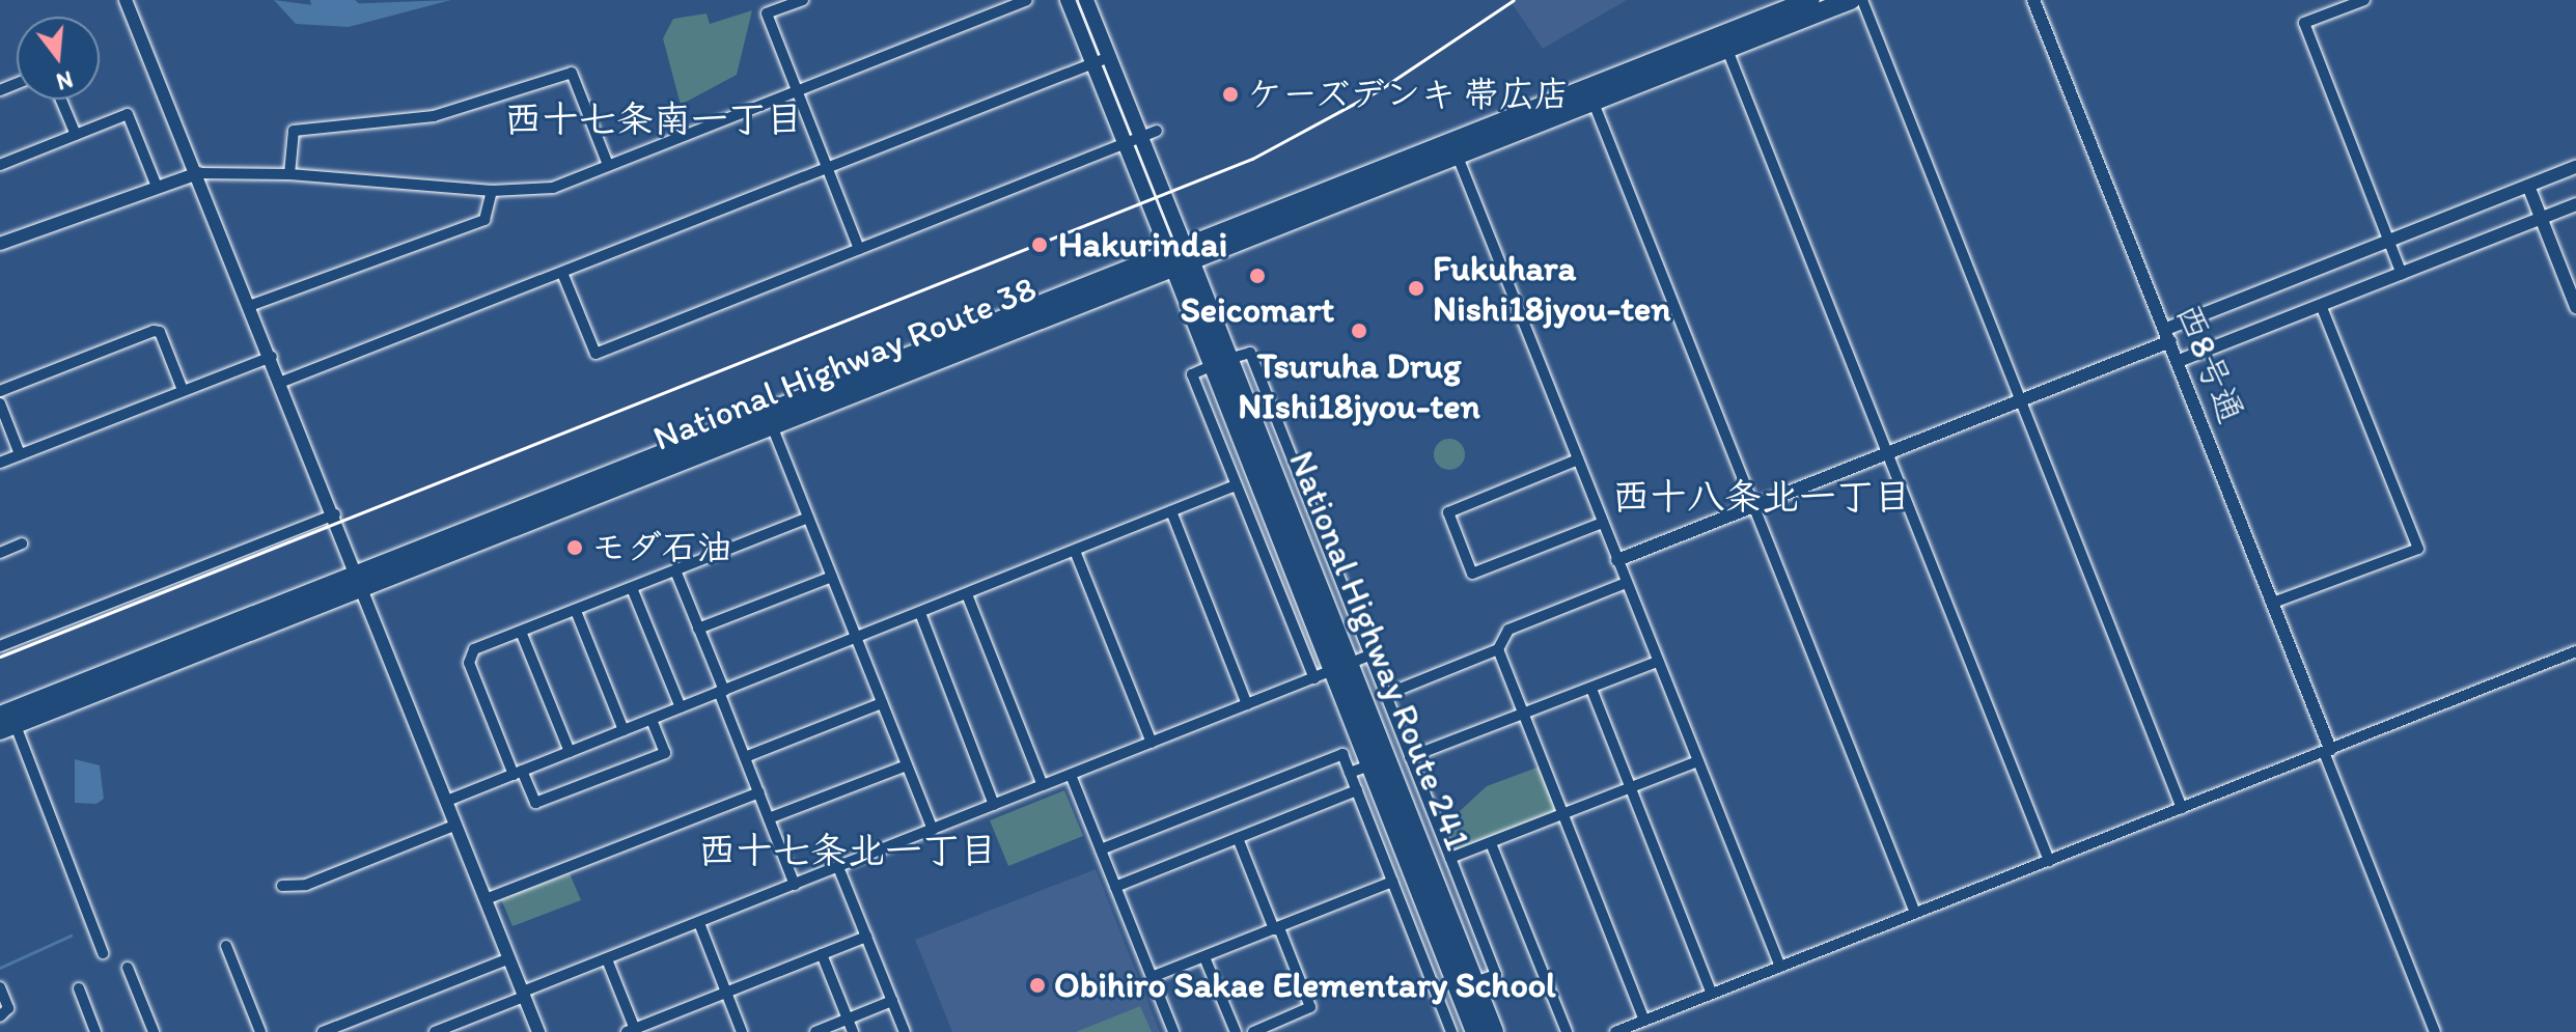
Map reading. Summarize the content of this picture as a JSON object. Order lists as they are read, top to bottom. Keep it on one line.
{"streets":{"highway":["National Highway Route 38","National Highway Route 241"],"street":["西8号通"]},"crossings":[["National Highway Route 38","National Highway Route 241"]],"districts":["西十七条南一丁目","西十八条北一丁目","西十七条北一丁目"],"places":["ケーズデンキ 帯広店","Hakurindai","Seicomart","Fukuhara Nishi18jyou-ten","Tsuruha Drug NIshi18jyou-ten","モダ石油","Obihiro Sakae Elementary School"],"north":"bottom"}
